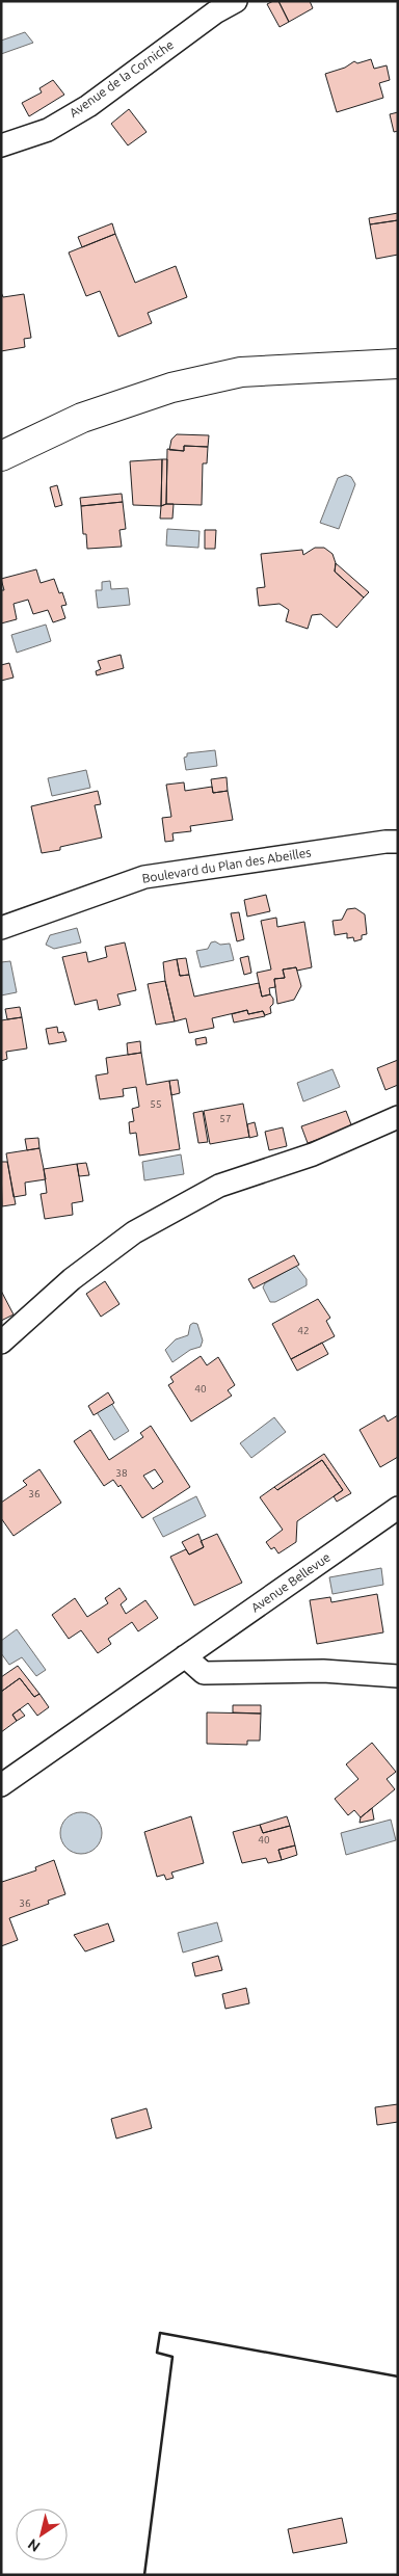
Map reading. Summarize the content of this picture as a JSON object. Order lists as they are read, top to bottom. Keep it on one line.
{"streets":{"street":["Avenue de la Corniche","Boulevard du Plan des Abeilles","Avenue Bellevue"]},"house_numbers":["55","57","42","40","38","36","40","36"],"north":"bottom left"}
